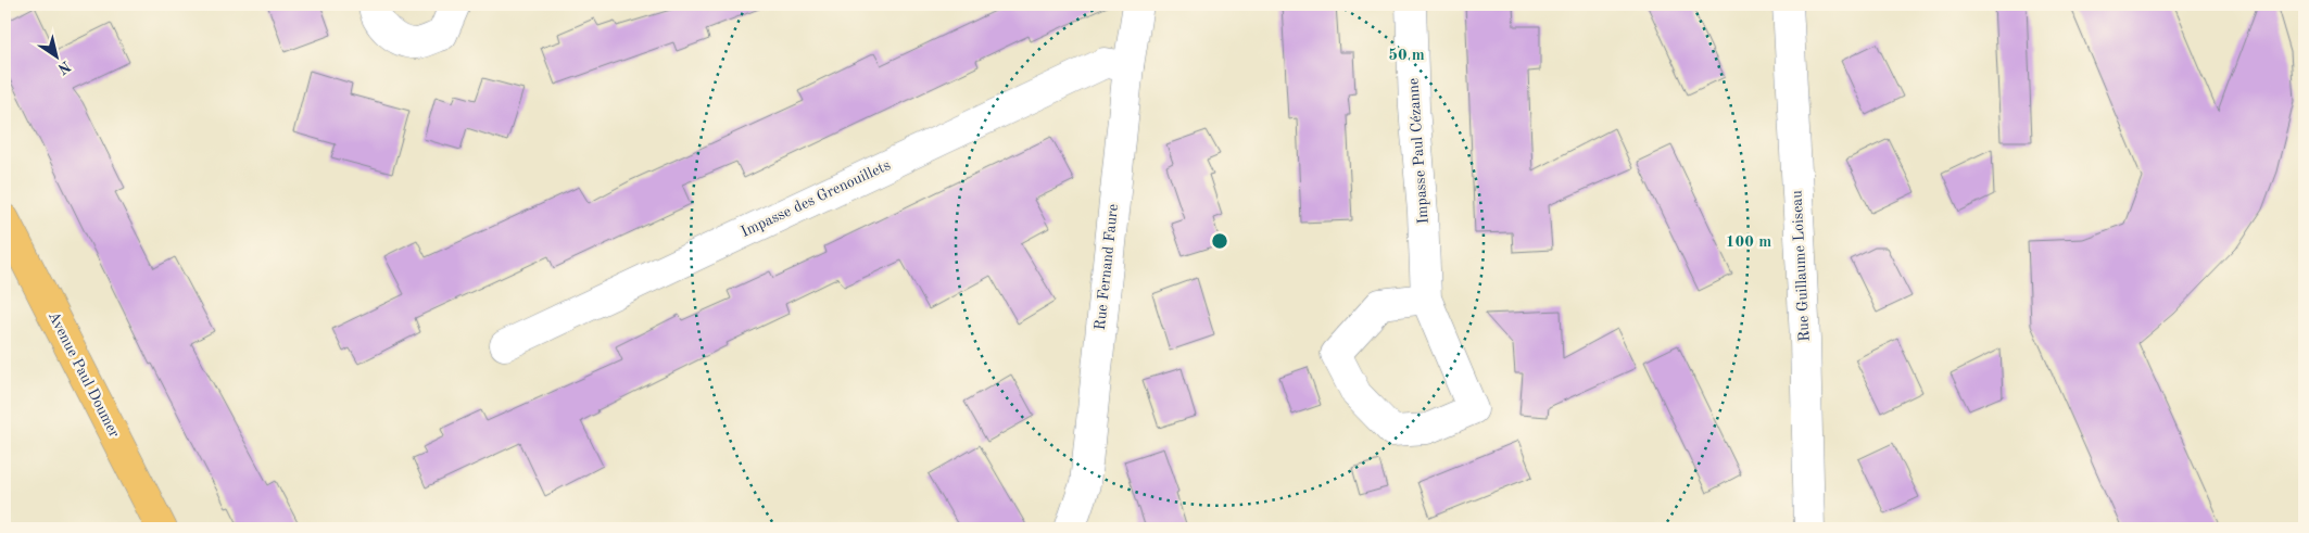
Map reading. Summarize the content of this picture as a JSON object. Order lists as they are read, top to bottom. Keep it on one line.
{"streets":{"main road":["Avenue Paul Doumer"],"street":["Impasse Paul Cézanne","Impasse des Grenouillets","Rue Guillaume Loiseau","Rue Fernand Faure"]},"crossings":[["Impasse des Grenouillets","Rue Fernand Faure"]],"north":"bottom right","rings":["50 m","100 m"]}
